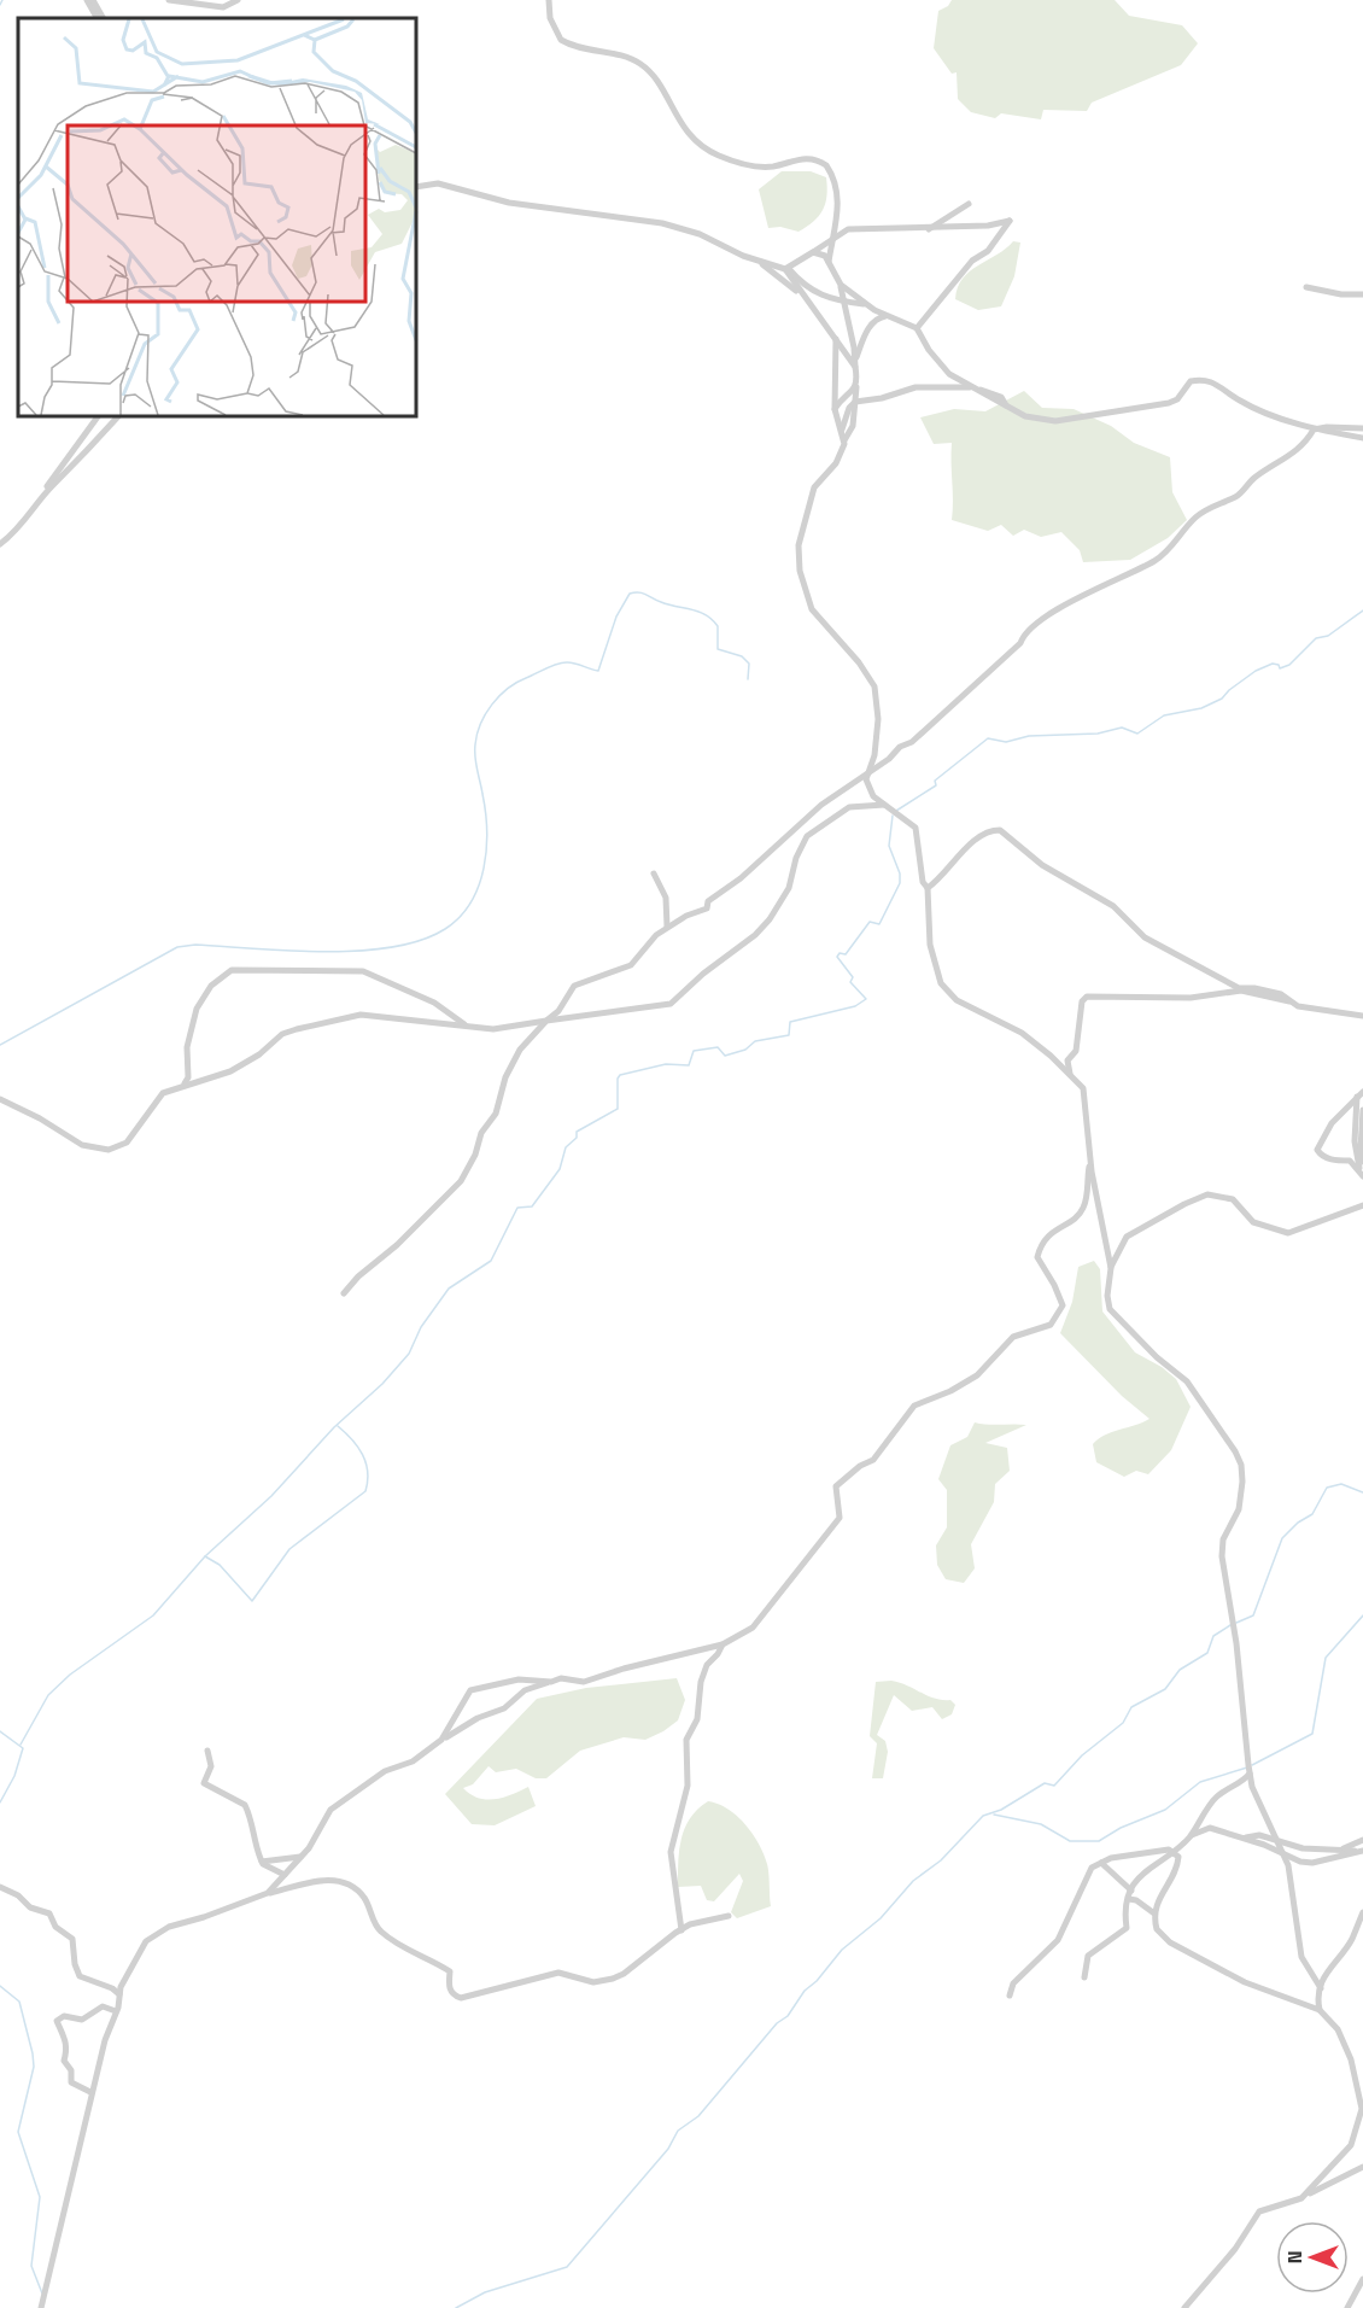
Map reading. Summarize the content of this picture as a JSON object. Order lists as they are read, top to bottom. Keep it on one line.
{"north":"left"}
